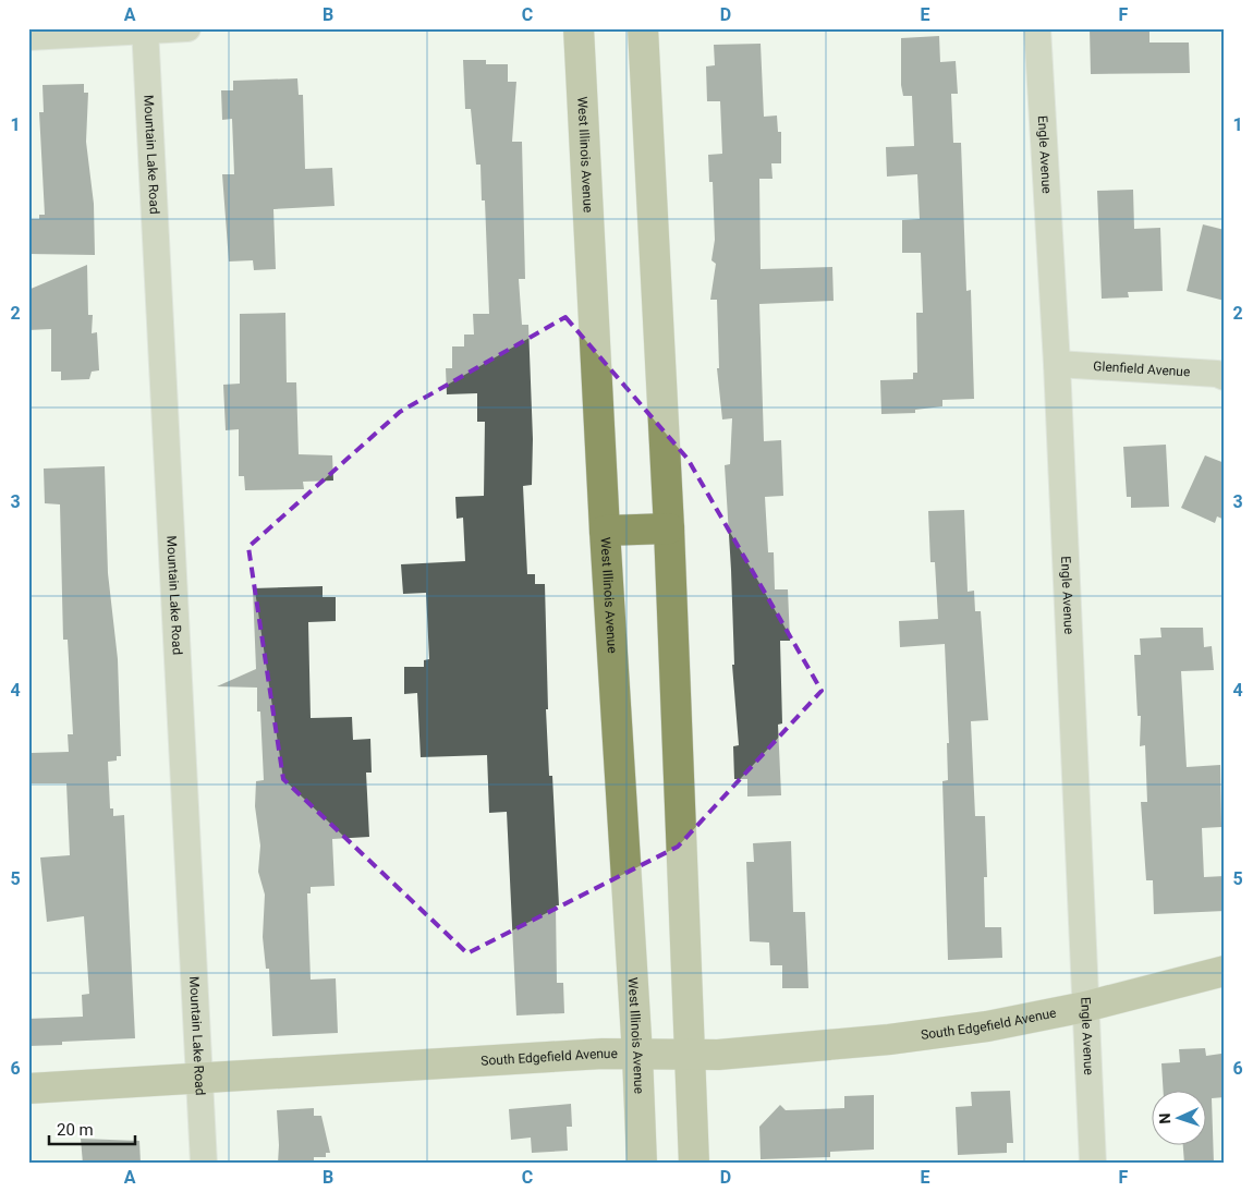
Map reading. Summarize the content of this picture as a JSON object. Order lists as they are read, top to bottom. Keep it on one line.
{"streets":{"main road":["West Illinois Avenue","South Edgefield Avenue"],"street":["Engle Avenue","Mountain Lake Road","Glenfield Avenue"]},"crossings":[["Engle Avenue","Glenfield Avenue"],["Engle Avenue","South Edgefield Avenue"],["Mountain Lake Road","South Edgefield Avenue"],["West Illinois Avenue","South Edgefield Avenue"]],"scale_bar":"20 m","north":"left","grid":{"columns":["A","B","C","D","E","F"],"rows":["1","2","3","4","5","6"]}}
